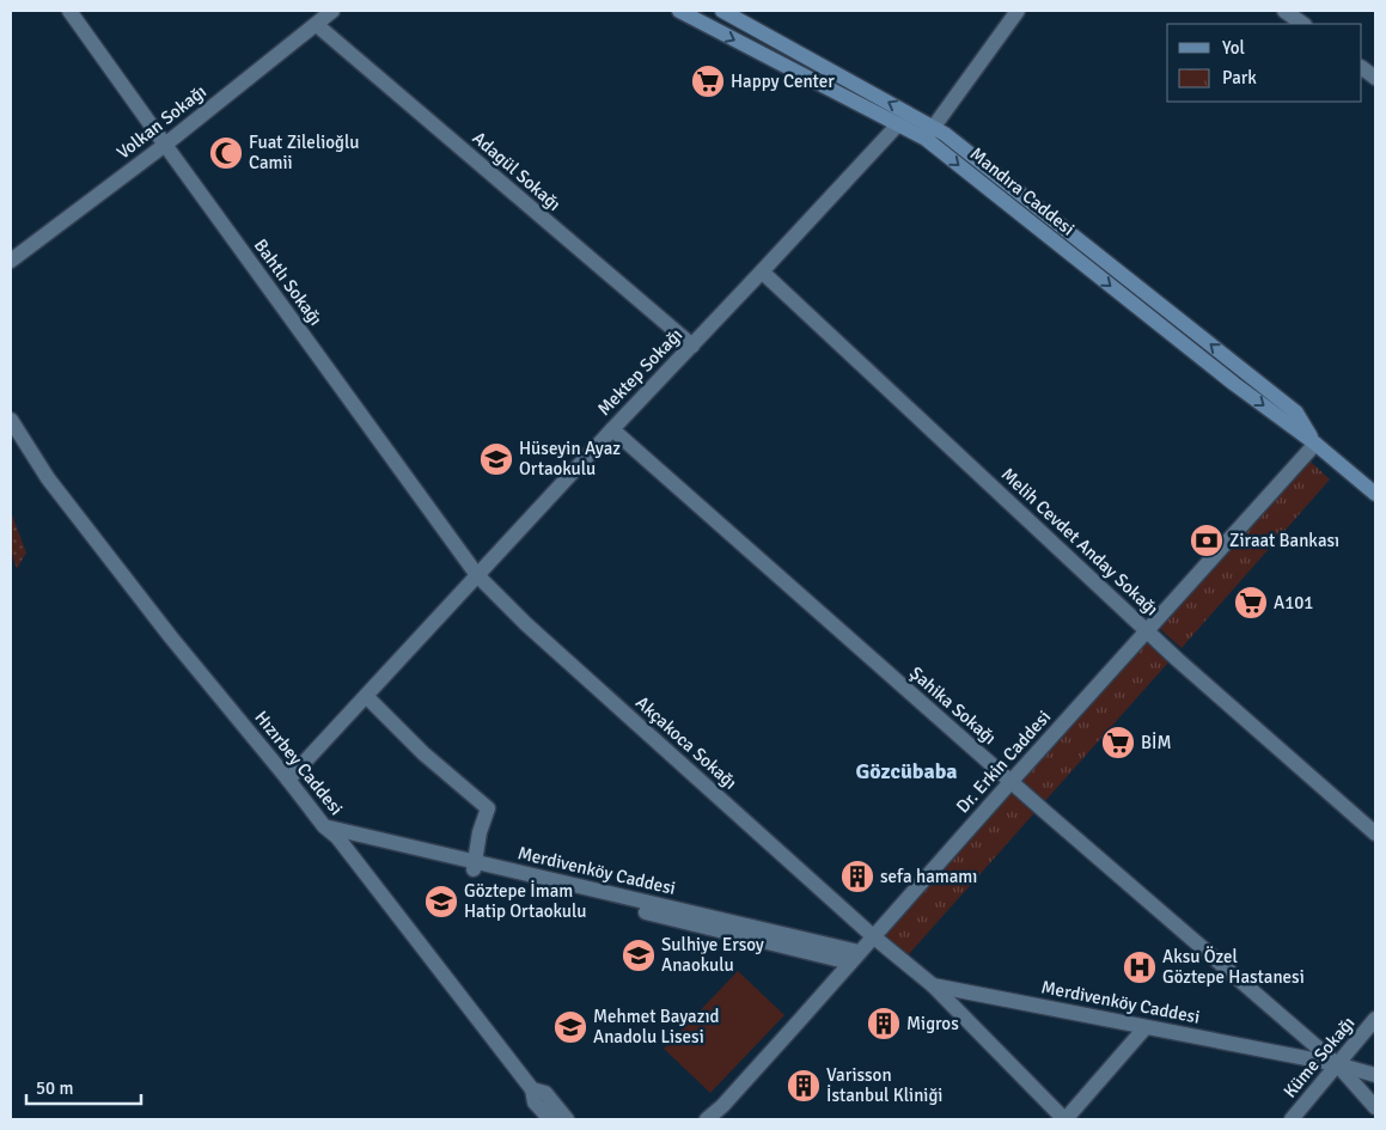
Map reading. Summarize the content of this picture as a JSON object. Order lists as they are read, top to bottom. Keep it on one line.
{"streets":{"main road":["Mandıra Caddesi"],"street":["Volkan Sokağı","Adagül Sokağı","Bahtlı Sokağı","Mektep Sokağı","Melih Cevdet Anday Sokağı","Şahika Sokağı","Akçakoca Sokağı","Dr. Erkin Caddesi","Hızırbey Caddesi","Merdivenköy Caddesi","Küme Sokağı"]},"crossings":[["Volkan Sokağı","Adagül Sokağı"],["Volkan Sokağı","Bahtlı Sokağı"],["Adagül Sokağı","Mektep Sokağı"],["Mandıra Caddesi","Mektep Sokağı"],["Mandıra Caddesi","Dr. Erkin Caddesi"],["Bahtlı Sokağı","Mektep Sokağı"],["Bahtlı Sokağı","Akçakoca Sokağı"],["Mektep Sokağı","Melih Cevdet Anday Sokağı"],["Mektep Sokağı","Şahika Sokağı"],["Mektep Sokağı","Akçakoca Sokağı"],["Mektep Sokağı","Hızırbey Caddesi"],["Melih Cevdet Anday Sokağı","Dr. Erkin Caddesi"],["Şahika Sokağı","Dr. Erkin Caddesi"],["Şahika Sokağı","Merdivenköy Caddesi"],["Şahika Sokağı","Küme Sokağı"],["Akçakoca Sokağı","Dr. Erkin Caddesi"],["Akçakoca Sokağı","Merdivenköy Caddesi"],["Dr. Erkin Caddesi","Merdivenköy Caddesi"],["Merdivenköy Caddesi","Küme Sokağı"]],"districts":["Gözcübaba"],"places":{"supermarket":["Happy Center","A101","BİM"],"mosque":["Fuat Zilelioğlu Camii"],"school or university":["Hüseyin Ayaz Ortaokulu","Göztepe İmam Hatip Ortaokulu","Sulhiye Ersoy Anaokulu","Mehmet Bayazıd Anadolu Lisesi"],"bank":["Ziraat Bankası"],"building":["sefa hamamı","Migros","Varisson İstanbul Kliniği"],"hospital":["Aksu Özel Göztepe Hastanesi"]},"legend":["Yol","Park"],"scale_bar":"50 m"}
